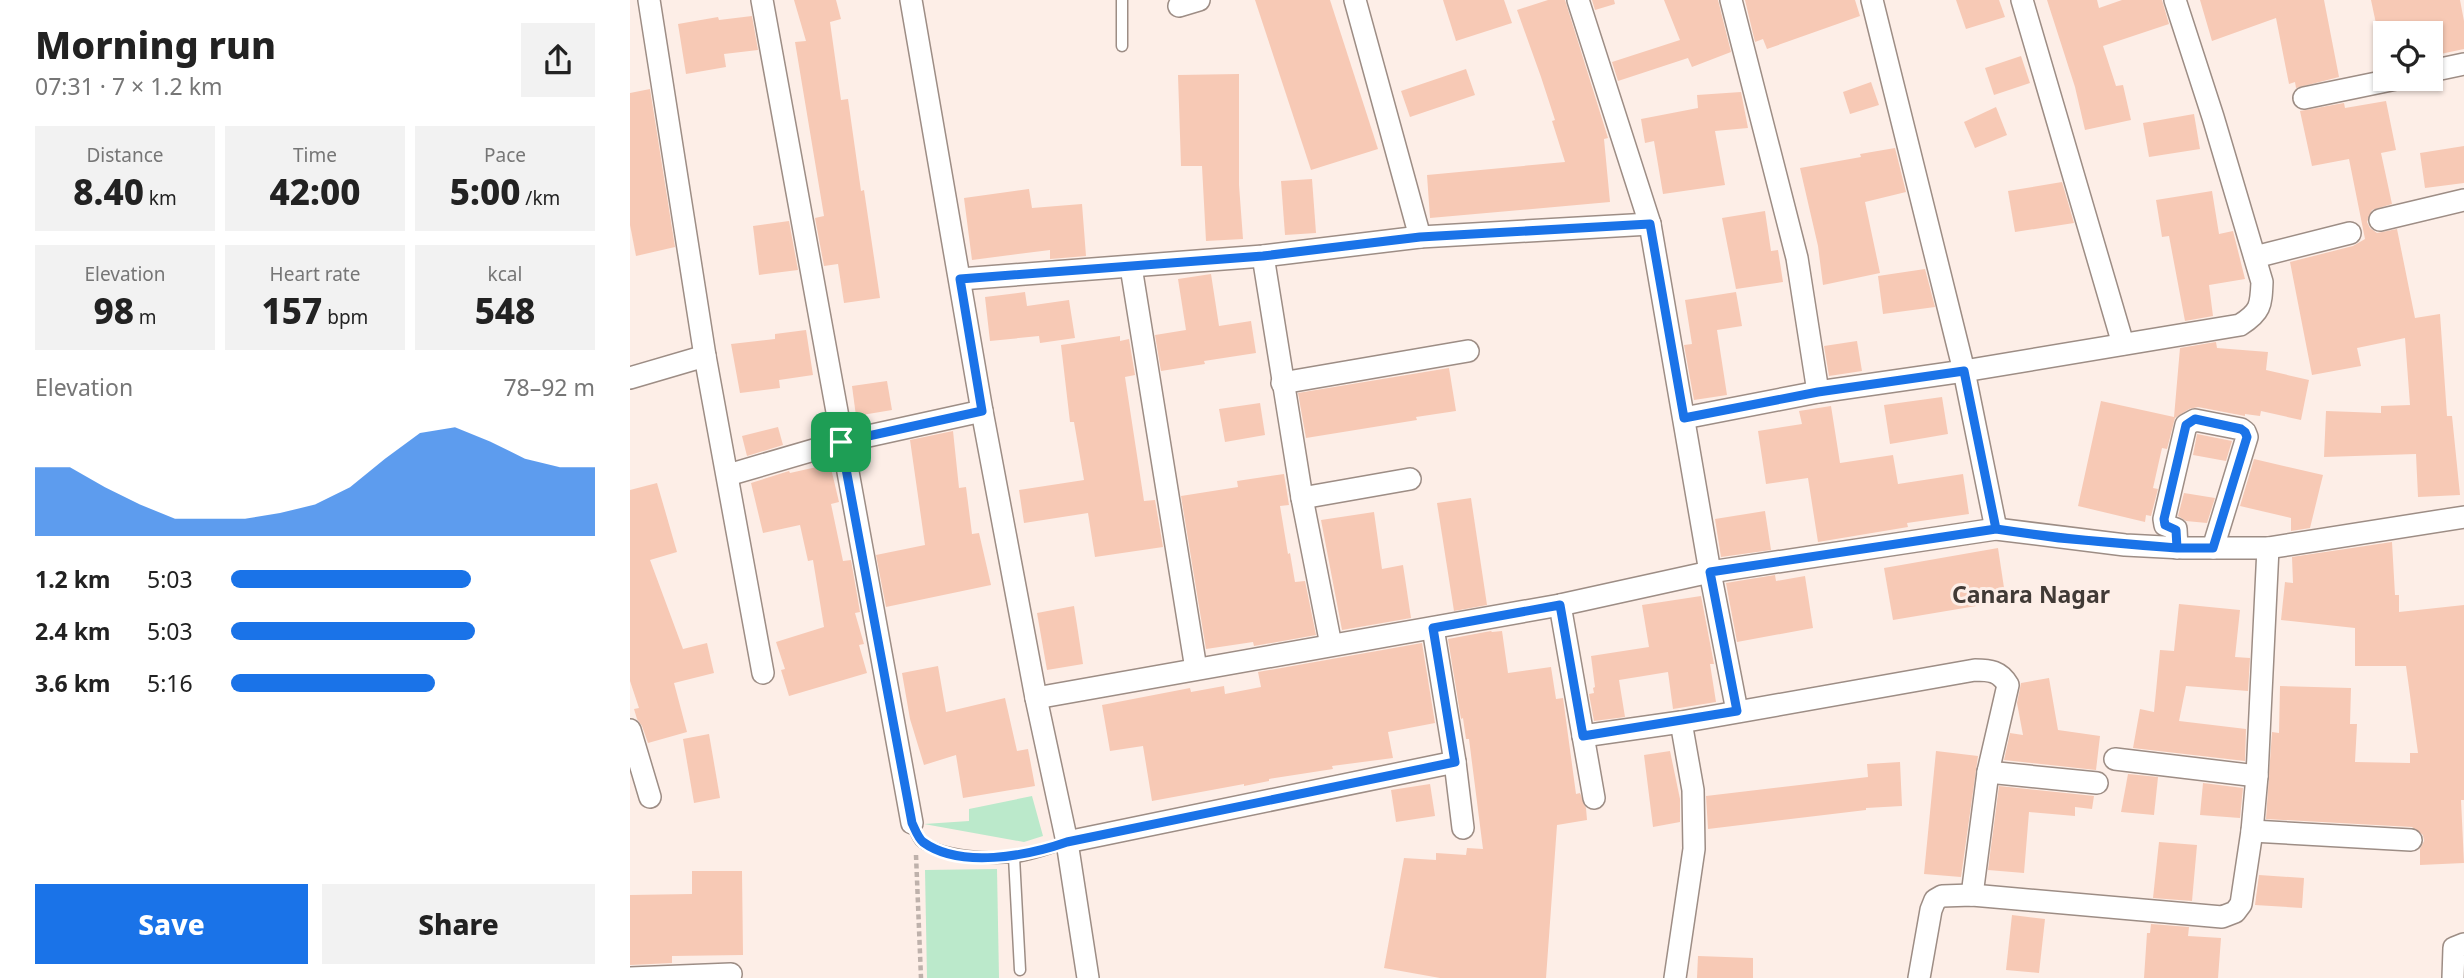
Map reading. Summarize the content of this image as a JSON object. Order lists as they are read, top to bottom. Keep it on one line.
{"districts":["Canara Nagar"],"page":{"heading":["Morning run","07:31 · 7 × 1.2 km"],"stats":[["Distance","8.40 km"],["Time","42:00"],["Pace","5:00 /km"],["Elevation","98 m"],["Heart rate","157 bpm"],["kcal","548"]],"chart":["Elevation","78–92 m"],"list":[{"name":"1.2 km","note":"5:03"},{"name":"2.4 km","note":"5:03"},{"name":"3.6 km","note":"5:16"}],"buttons":["Save","Share"]}}
